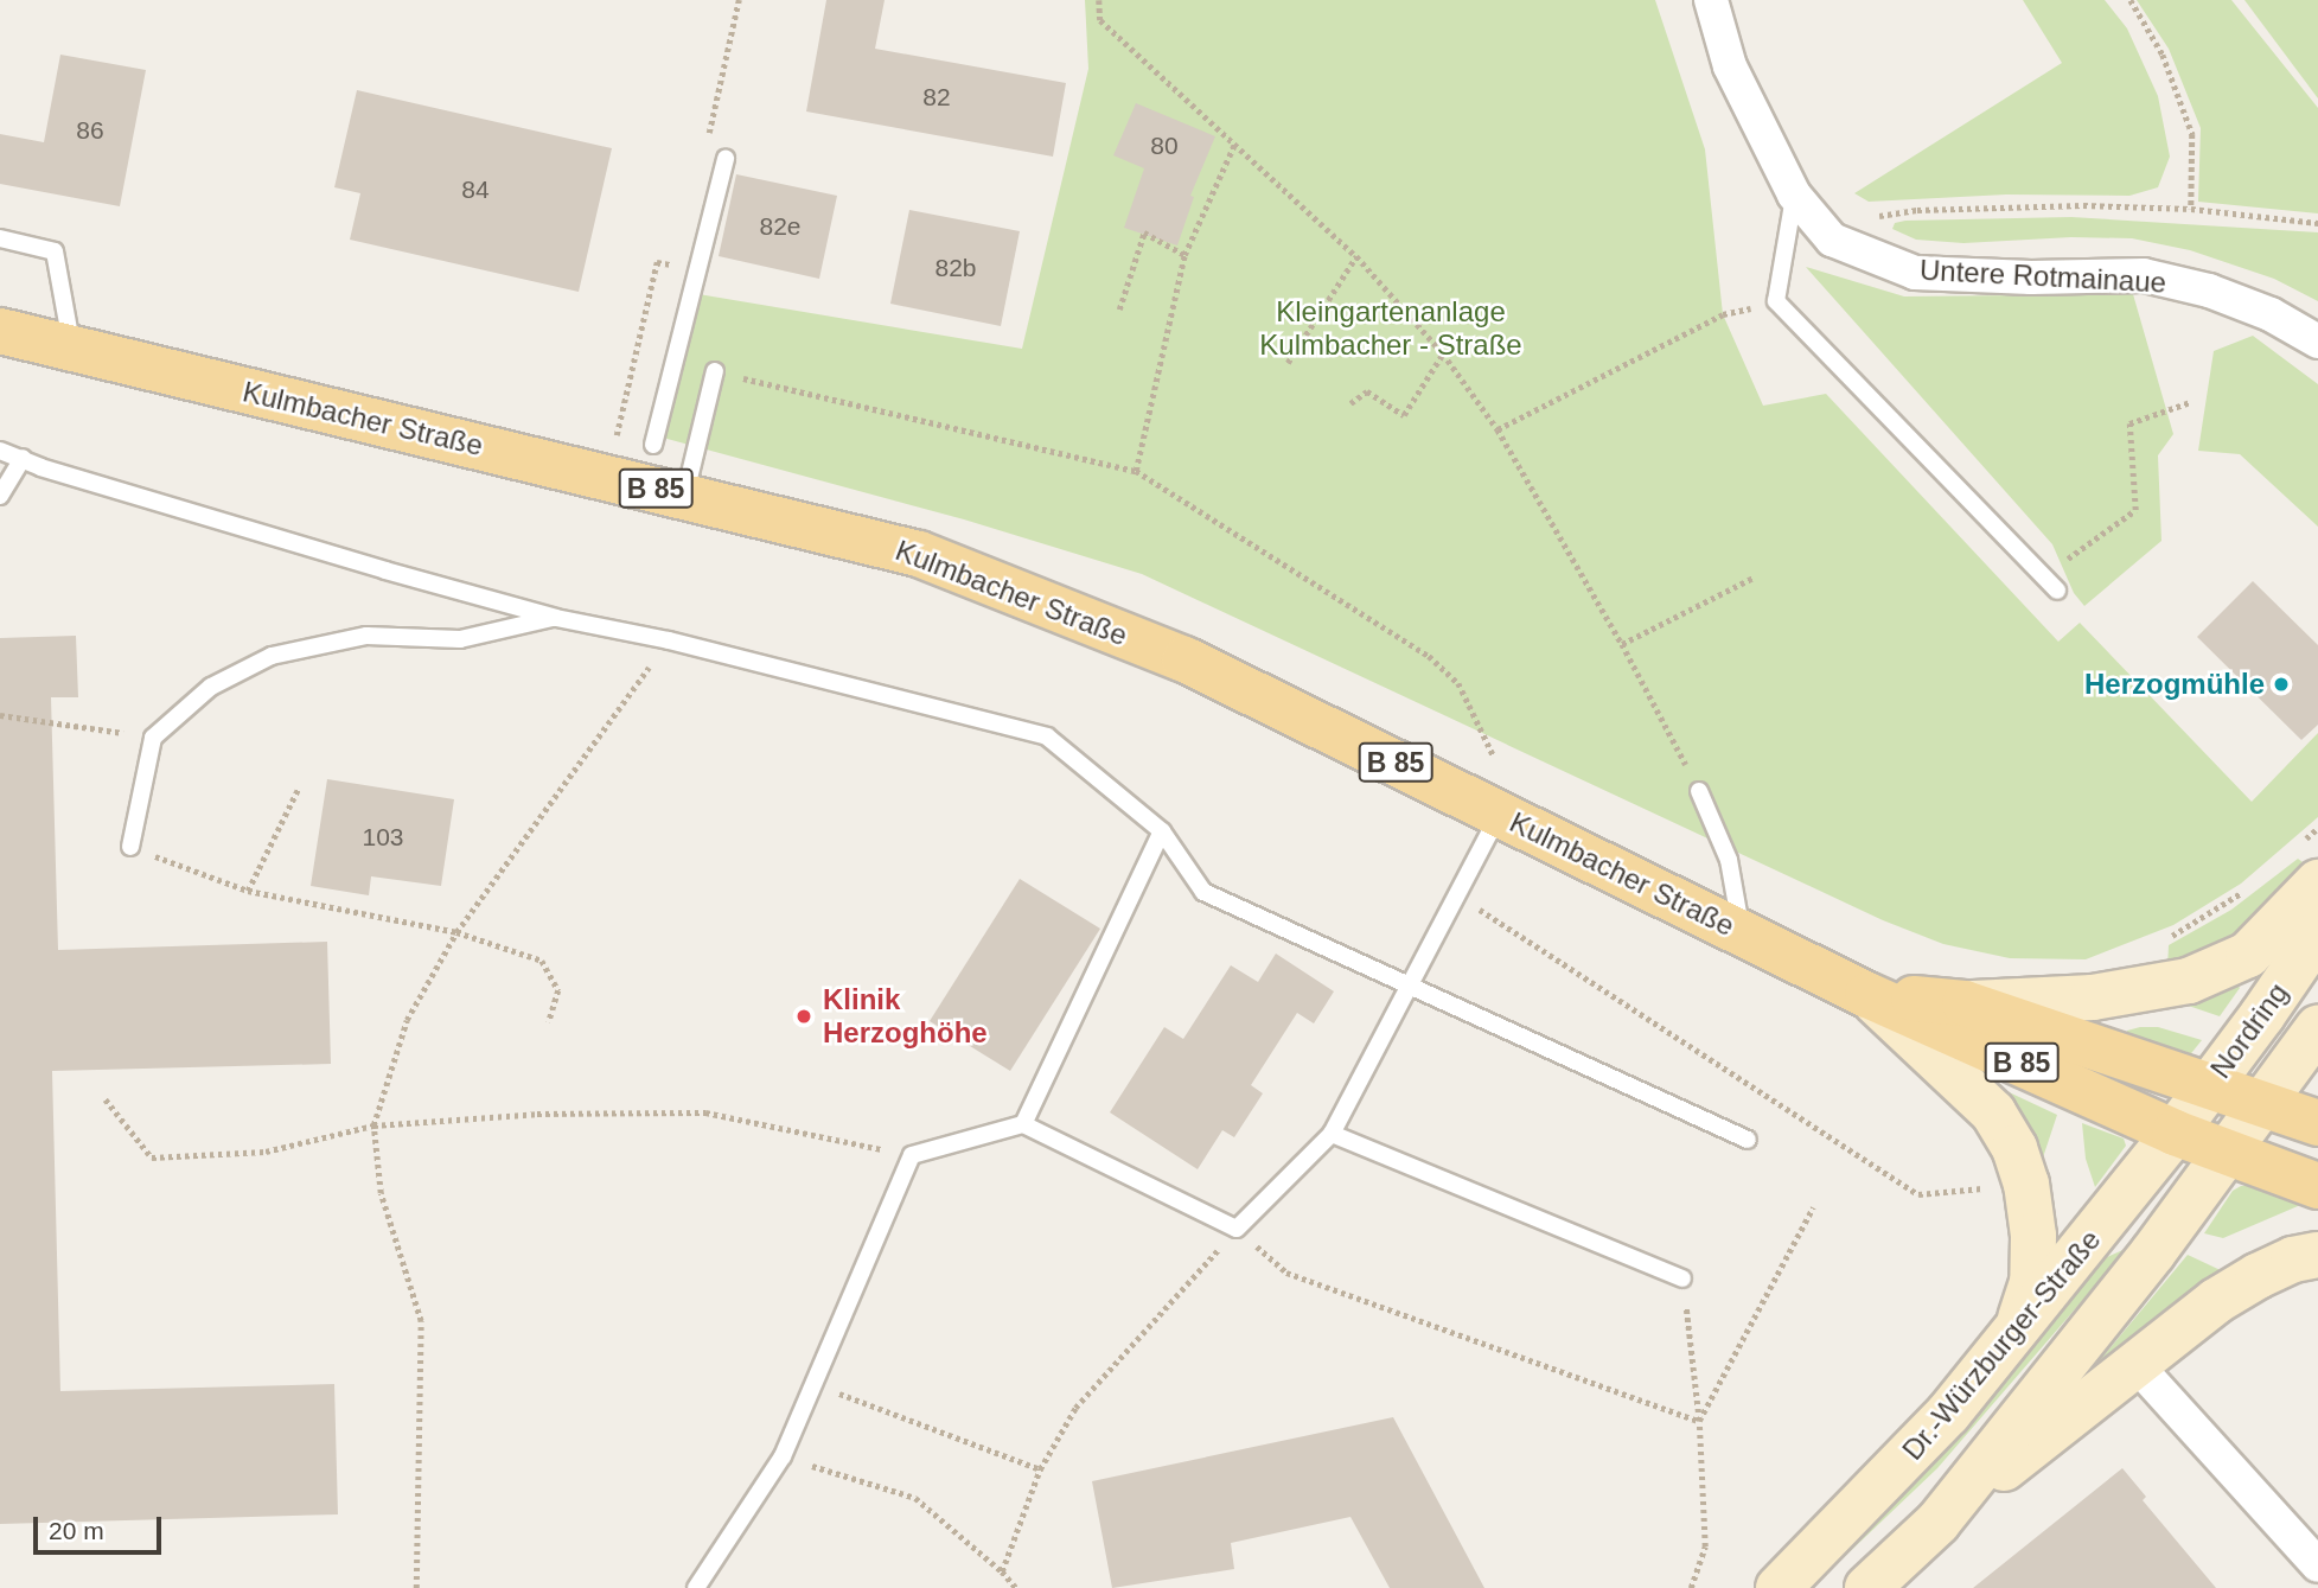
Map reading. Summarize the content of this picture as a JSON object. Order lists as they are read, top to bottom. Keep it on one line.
{"streets":{"main road":["Kulmbacher Straße","B 85","Nordring","Dr.-Würzburger-Straße"],"street":["Untere Rotmainaue"]},"crossings":[["Kulmbacher Straße","B 85"],["Kulmbacher Straße","Nordring"],["Kulmbacher Straße","Dr.-Würzburger-Straße"],["B 85","Nordring"],["B 85","Dr.-Würzburger-Straße"],["Nordring","Dr.-Würzburger-Straße"]],"parks":["Kleingartenanlage Kulmbacher - Straße"],"places":["Herzogmühle","Klinik Herzoghöhe"],"house_numbers":["82","86","80","84","82e","82b","103"],"scale_bar":"20 m"}
